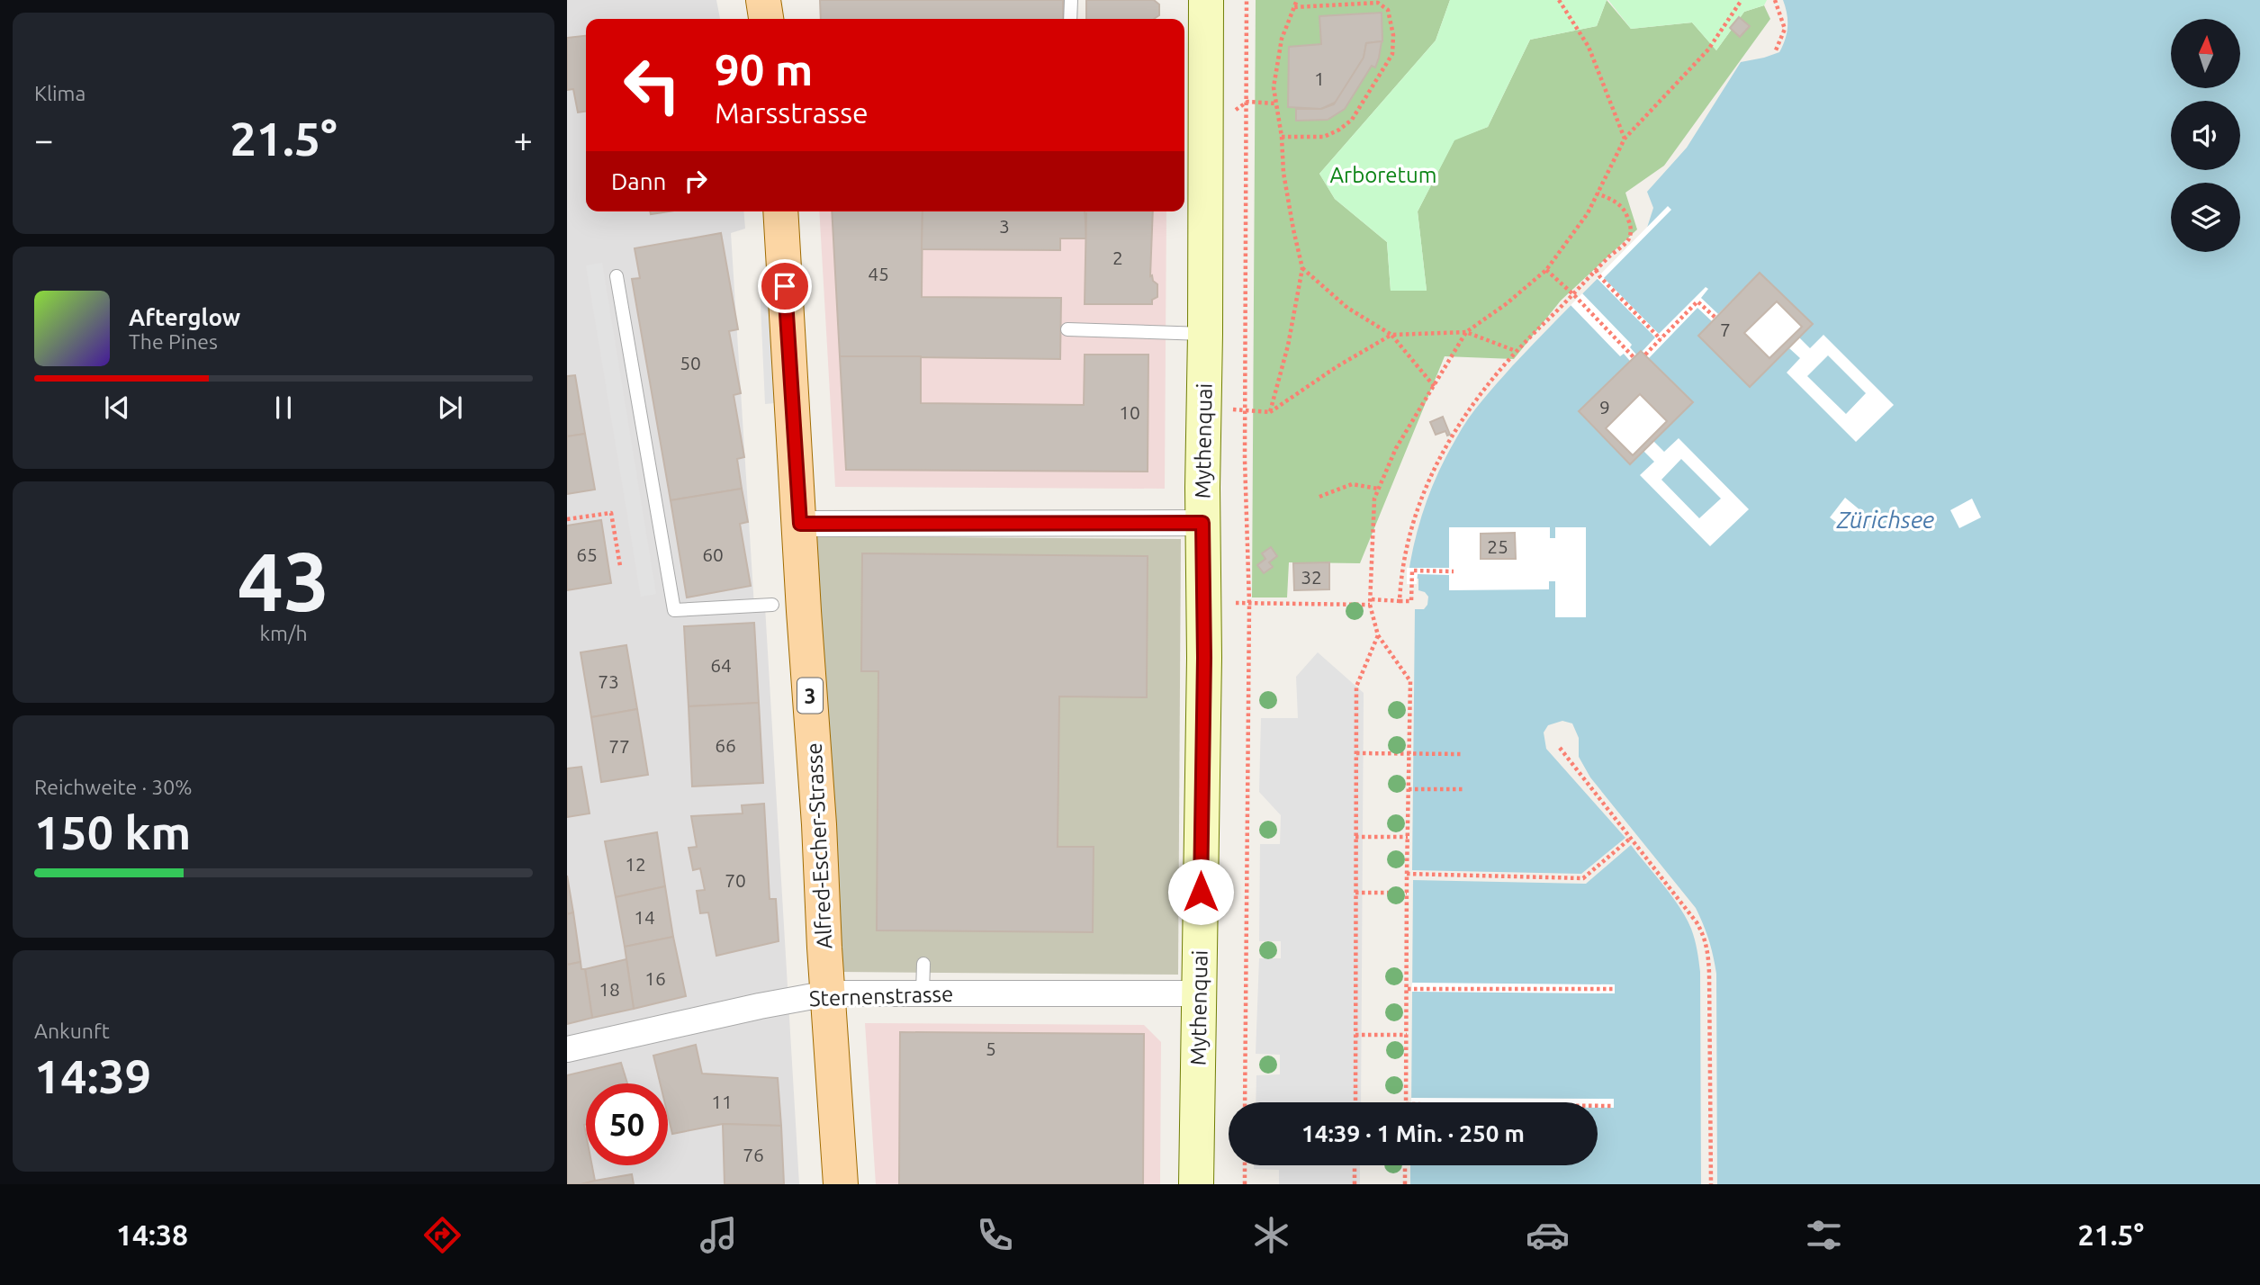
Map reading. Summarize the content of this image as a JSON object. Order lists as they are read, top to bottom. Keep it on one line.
{"streets":{"main road":["Mythenquai","3","Alfred-Escher-Strasse"],"street":["Sternenstrasse"]},"crossings":[["Mythenquai","Sternenstrasse"],["Alfred-Escher-Strasse","Sternenstrasse"]],"water":["Zürichsee"],"parks":["Arboretum"],"house_numbers":["1","3","2","45","7","50","9","10","25","65","60","32","64","73","66","77","12","70","14","16","18","5","11","76"],"north":"top","page":{"tile":["Klima",["43","km/h"],["Reichweite · 30%","150 km"],["Ankunft","14:39"]],"turn":["90 m","Marsstrasse"],"heat":["−","21.5°","+"],"then":"Dann","song":["Afterglow","The Pines"],"limit":"50","trip":"14:39 · 1 Min. · 250 m","tabs":["14:38","21.5°"]}}
